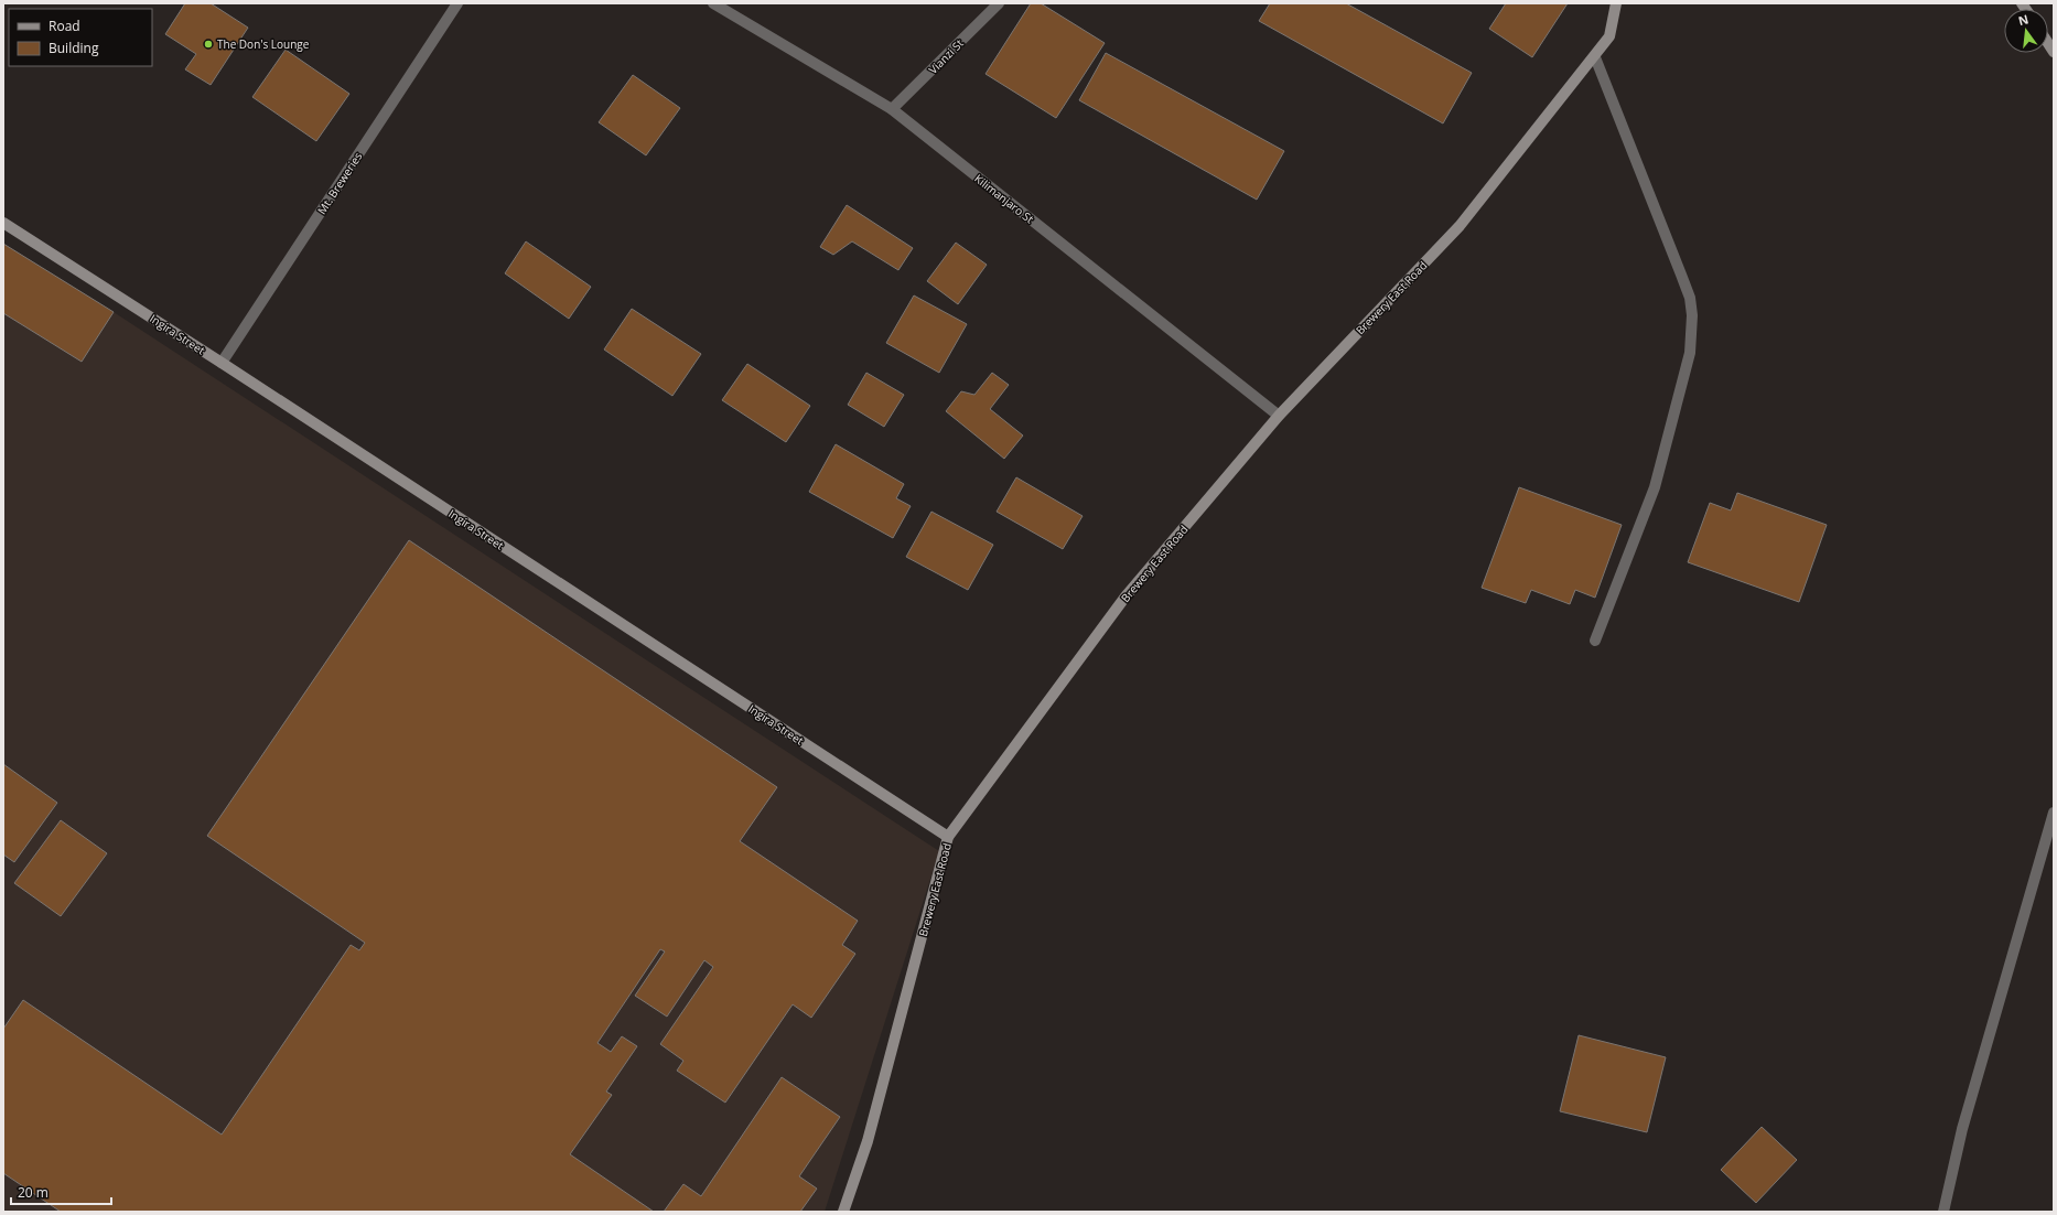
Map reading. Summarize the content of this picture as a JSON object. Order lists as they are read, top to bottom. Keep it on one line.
{"streets":{"street":["Vianzi St","Mt. Breweries","Kilimanjaro St","Brewery East Road","Ingira Street"]},"crossings":[["Vianzi St","Kilimanjaro St"],["Mt. Breweries","Ingira Street"],["Kilimanjaro St","Brewery East Road"],["Brewery East Road","Ingira Street"]],"places":["The Don's Lounge"],"legend":["Road","Building"],"scale_bar":"20 m","north":"top"}
